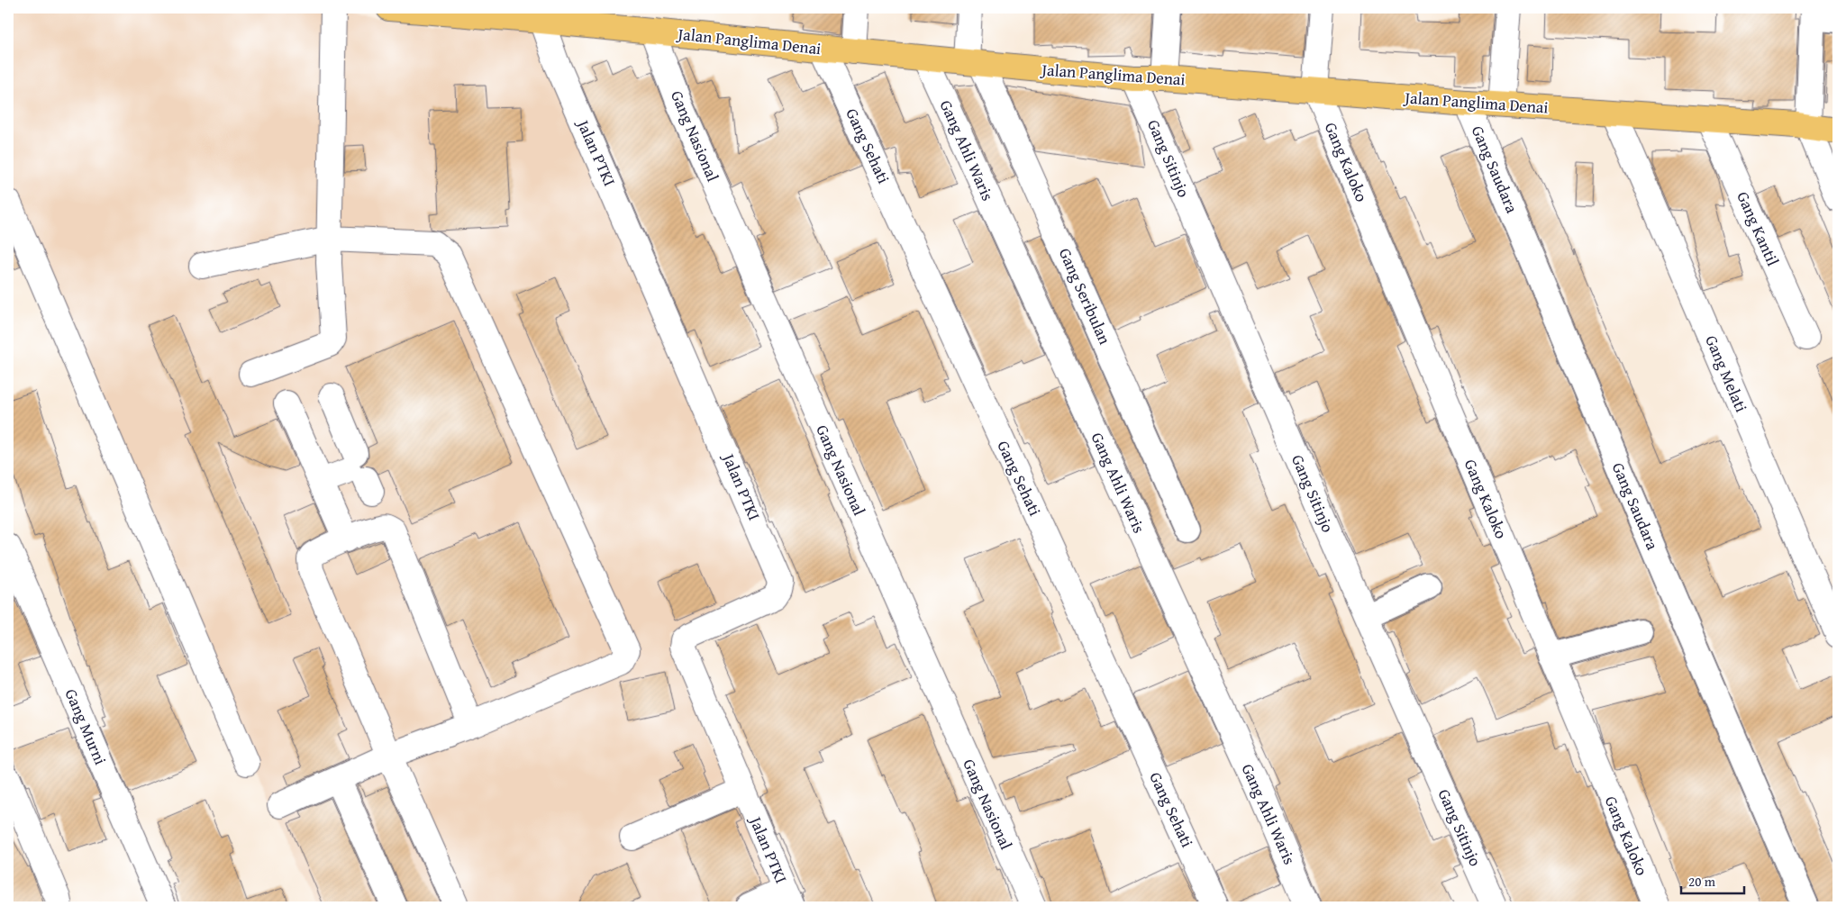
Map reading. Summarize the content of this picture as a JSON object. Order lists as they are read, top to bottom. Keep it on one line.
{"streets":{"main road":["Jalan Panglima Denai"],"street":["Gang Nasional","Gang Sehati","Gang Ahli Waris","Jalan PTKI","Gang Sitinjo","Gang Kaloko","Gang Saudara","Gang Kantil","Gang Seribulan","Gang Melati","Gang Murni"]},"crossings":[["Jalan Panglima Denai","Gang Nasional"],["Jalan Panglima Denai","Gang Sehati"],["Jalan Panglima Denai","Gang Ahli Waris"],["Jalan Panglima Denai","Jalan PTKI"],["Jalan Panglima Denai","Gang Sitinjo"],["Jalan Panglima Denai","Gang Kaloko"],["Jalan Panglima Denai","Gang Saudara"],["Jalan Panglima Denai","Gang Kantil"],["Jalan Panglima Denai","Gang Seribulan"],["Jalan Panglima Denai","Gang Melati"]],"scale_bar":"20 m"}
